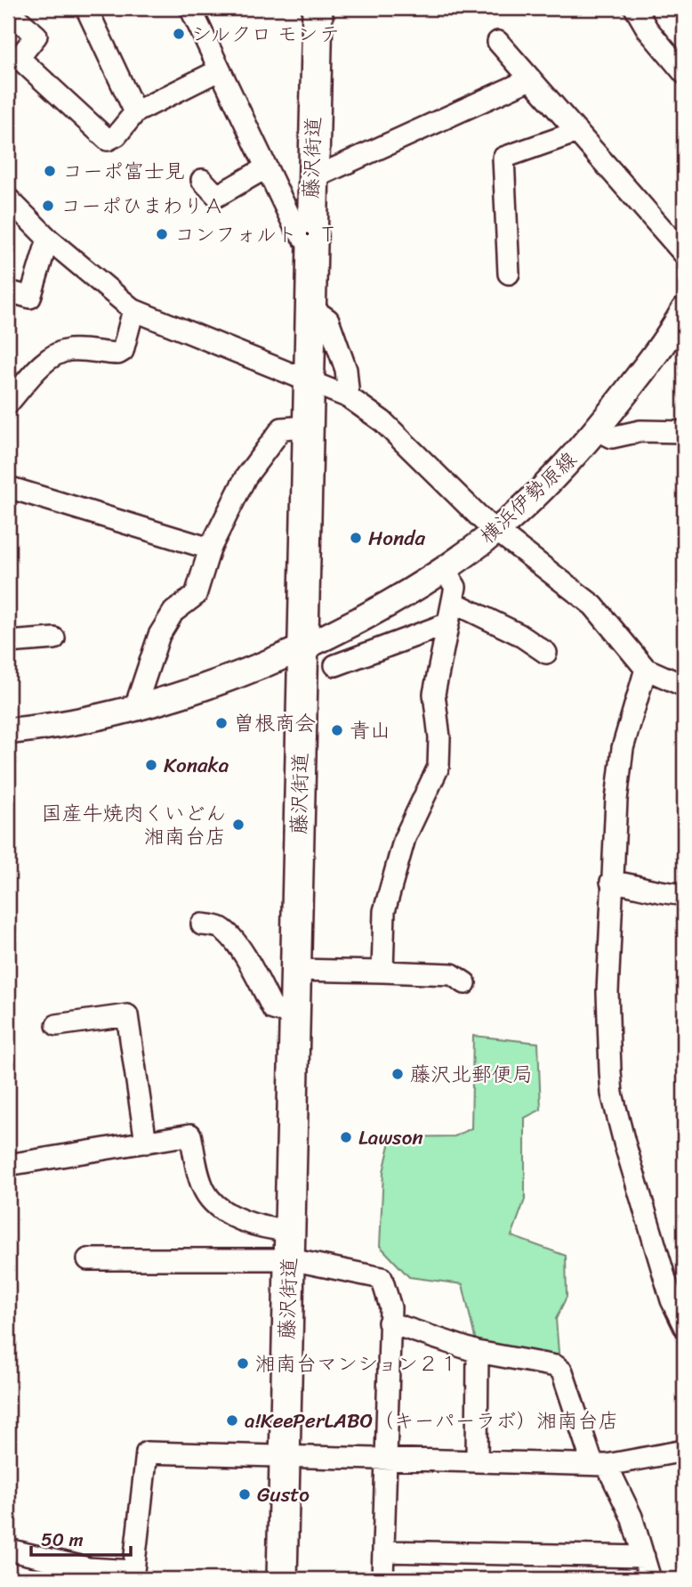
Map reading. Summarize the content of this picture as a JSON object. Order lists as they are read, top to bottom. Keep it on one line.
{"streets":{"highway":["藤沢街道"],"main road":["横浜伊勢原線"]},"crossings":[["藤沢街道","横浜伊勢原線"]],"places":["シルクロ モンテ","コーポ富士見","コーポひまわりＡ","コンフォルト・Ｔ","Honda","曽根商会","青山","Konaka","国産牛焼肉くいどん 湘南台店","藤沢北郵便局","Lawson","湘南台マンション２１","a!KeePerLABO（キーパーラボ）湘南台店","Gusto"],"scale_bar":"50 m"}
